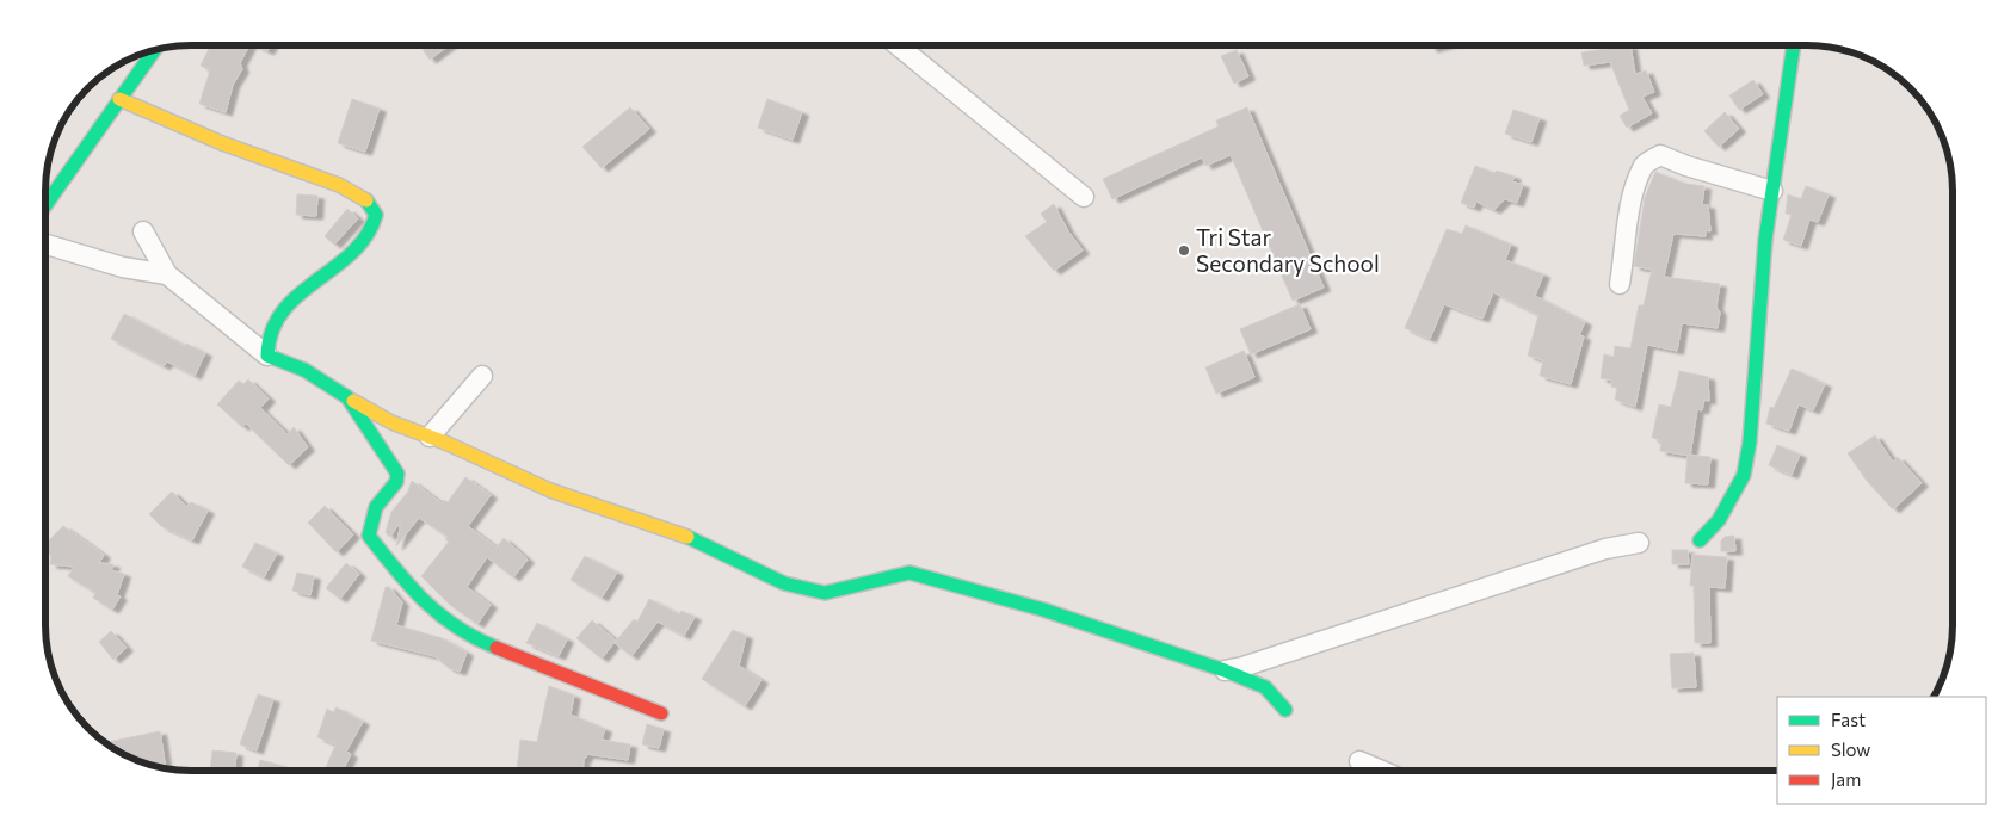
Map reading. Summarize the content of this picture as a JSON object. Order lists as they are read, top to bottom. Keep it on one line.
{"places":["Tri Star Secondary School"],"legend":["Fast","Slow","Jam"]}
